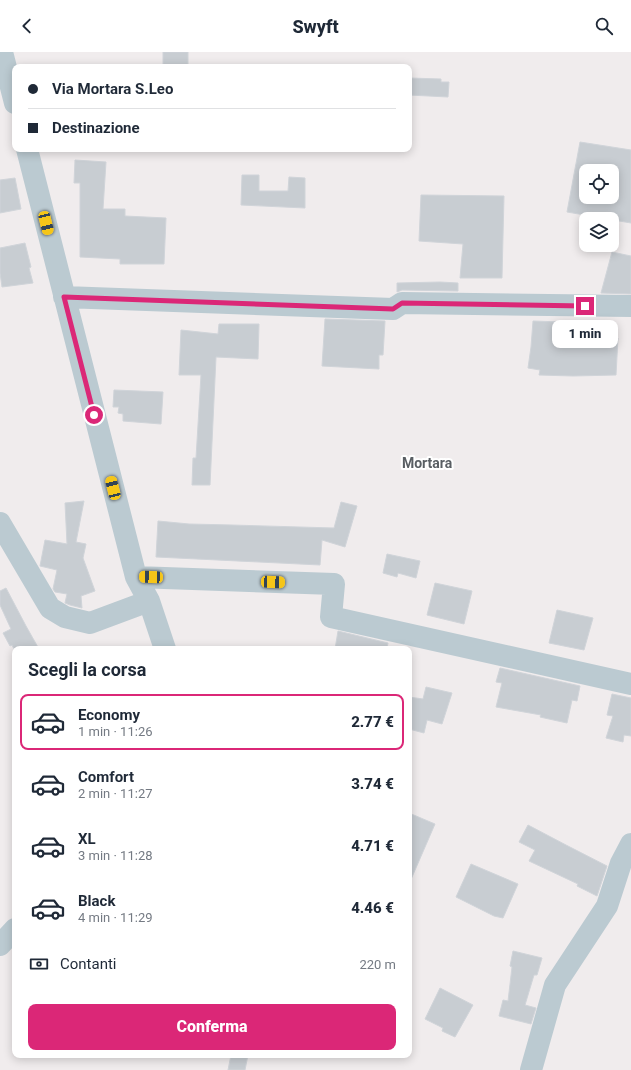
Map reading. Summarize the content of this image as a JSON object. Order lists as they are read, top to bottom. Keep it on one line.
{"districts":["Mortara"],"page":{"header":"Swyft","banner":["Via Mortara S.Leo","Destinazione"],"bubble":"1 min","heading":"Scegli la corsa","list":[{"name":"Economy","note":"1 min · 11:26","value":"2.77 €"},{"name":"Comfort","note":"2 min · 11:27","value":"3.74 €"},{"name":"XL","note":"3 min · 11:28","value":"4.71 €"},{"name":"Black","note":"4 min · 11:29","value":"4.46 €"}],"pay":["Contanti","220 m"],"buttons":"Conferma"}}
